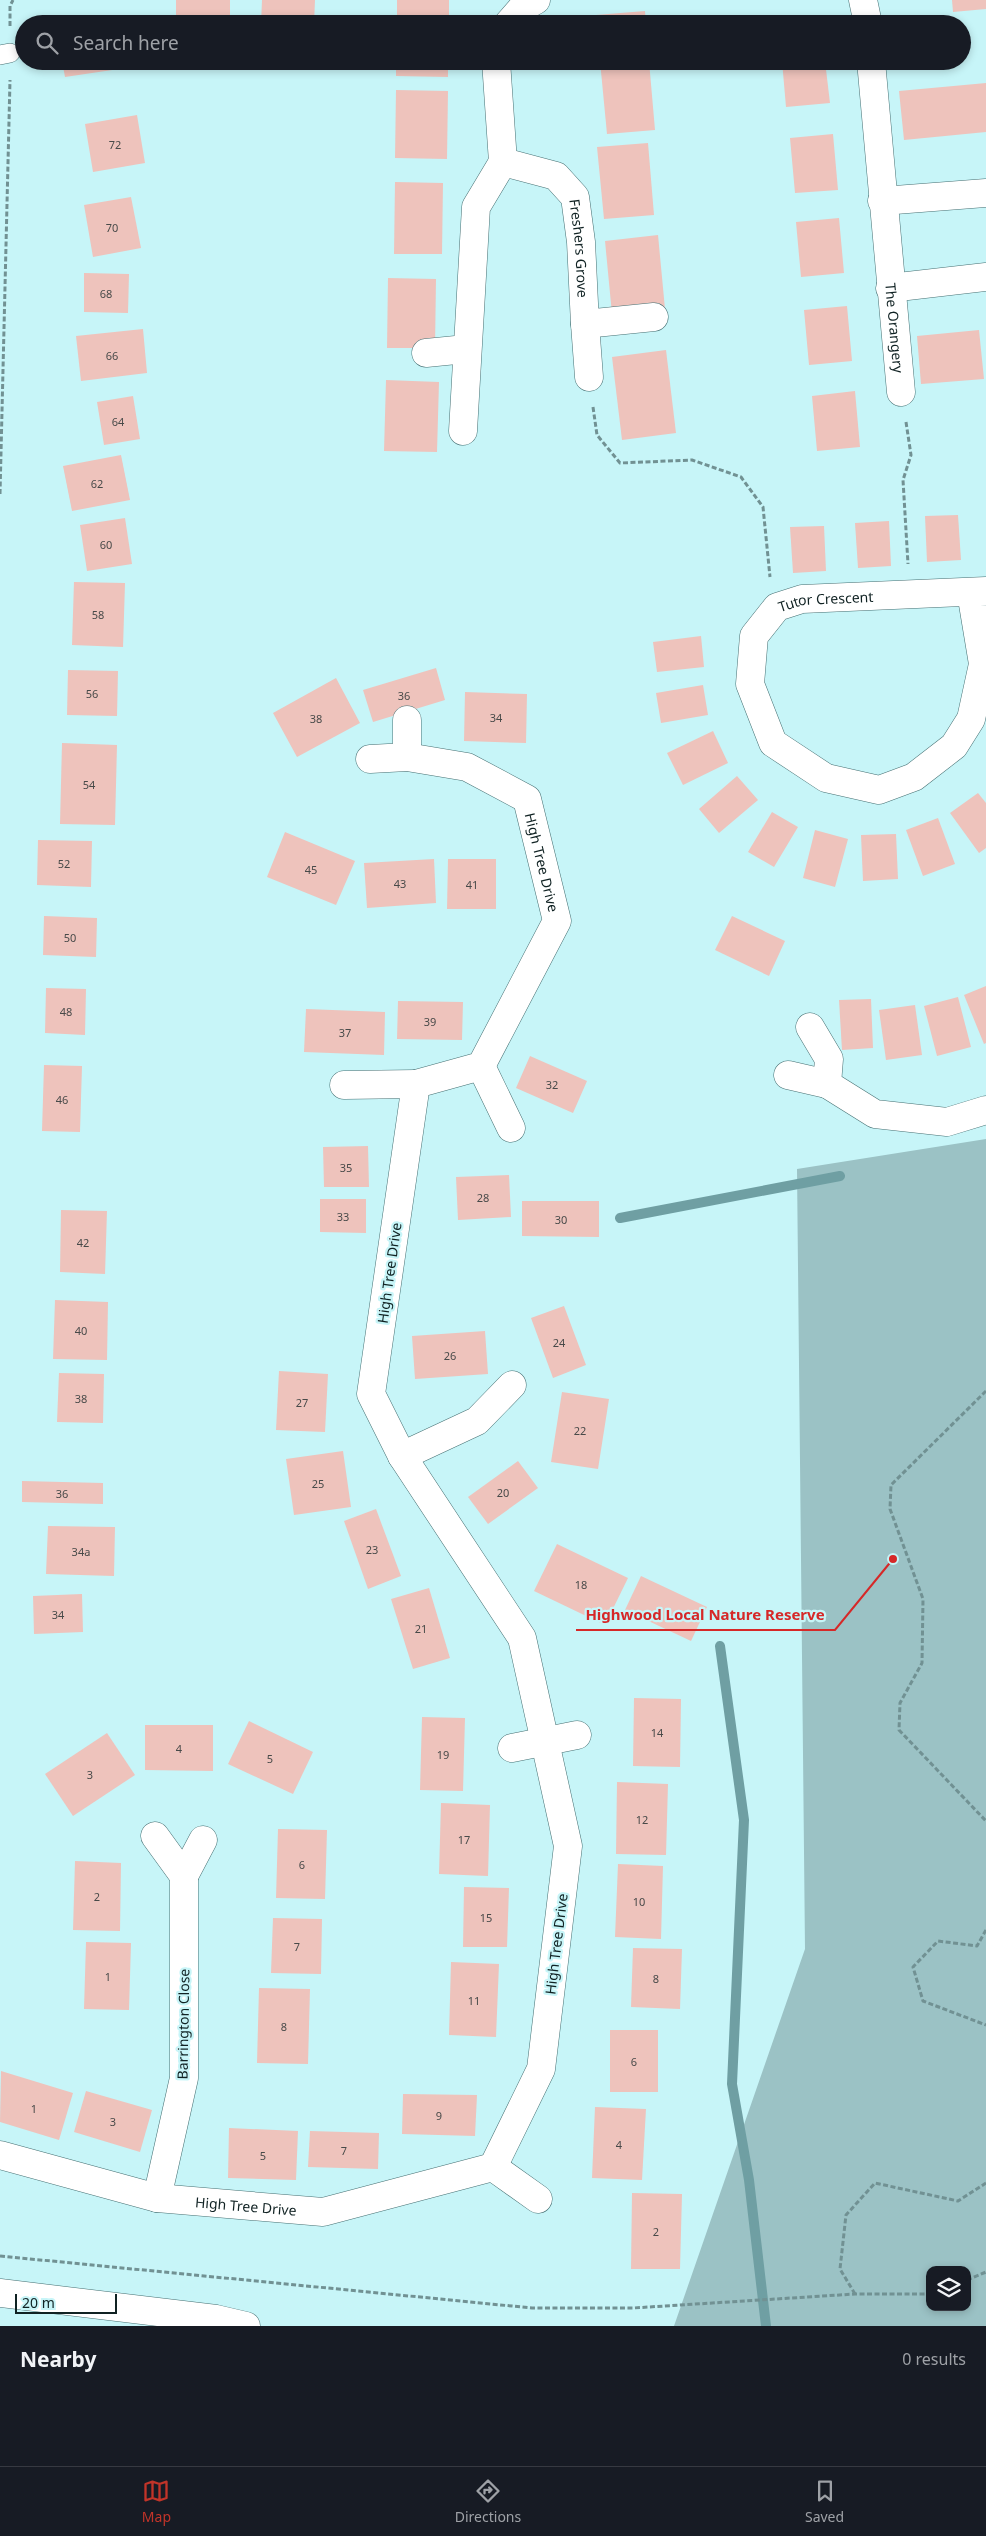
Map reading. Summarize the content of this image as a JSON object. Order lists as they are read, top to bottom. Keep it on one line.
{"streets":{"street":["Freshers Grove","The Orangery","Tutor Crescent","High Tree Drive","Barrington Close"]},"crossings":[["The Orangery","Tutor Crescent"],["High Tree Drive","Barrington Close"]],"places":["Highwood Local Nature Reserve"],"house_numbers":["72","70","68","66","64","62","60","58","56","36","34","38","54","52","45","43","41","50","48","39","37","32","46","35","28","33","30","42","40","24","26","38","27","22","25","20","36","23","34a","18","34","21","14","4","19","5","3","12","17","6","2","10","15","7","1","8","11","8","6","1","9","3","4","7","5","2"],"scale_bar":"20 m","page":{"search":"Search here","scale":"20 m","heading":["Nearby","0 results"],"nav":["Map","Directions","Saved"]}}
